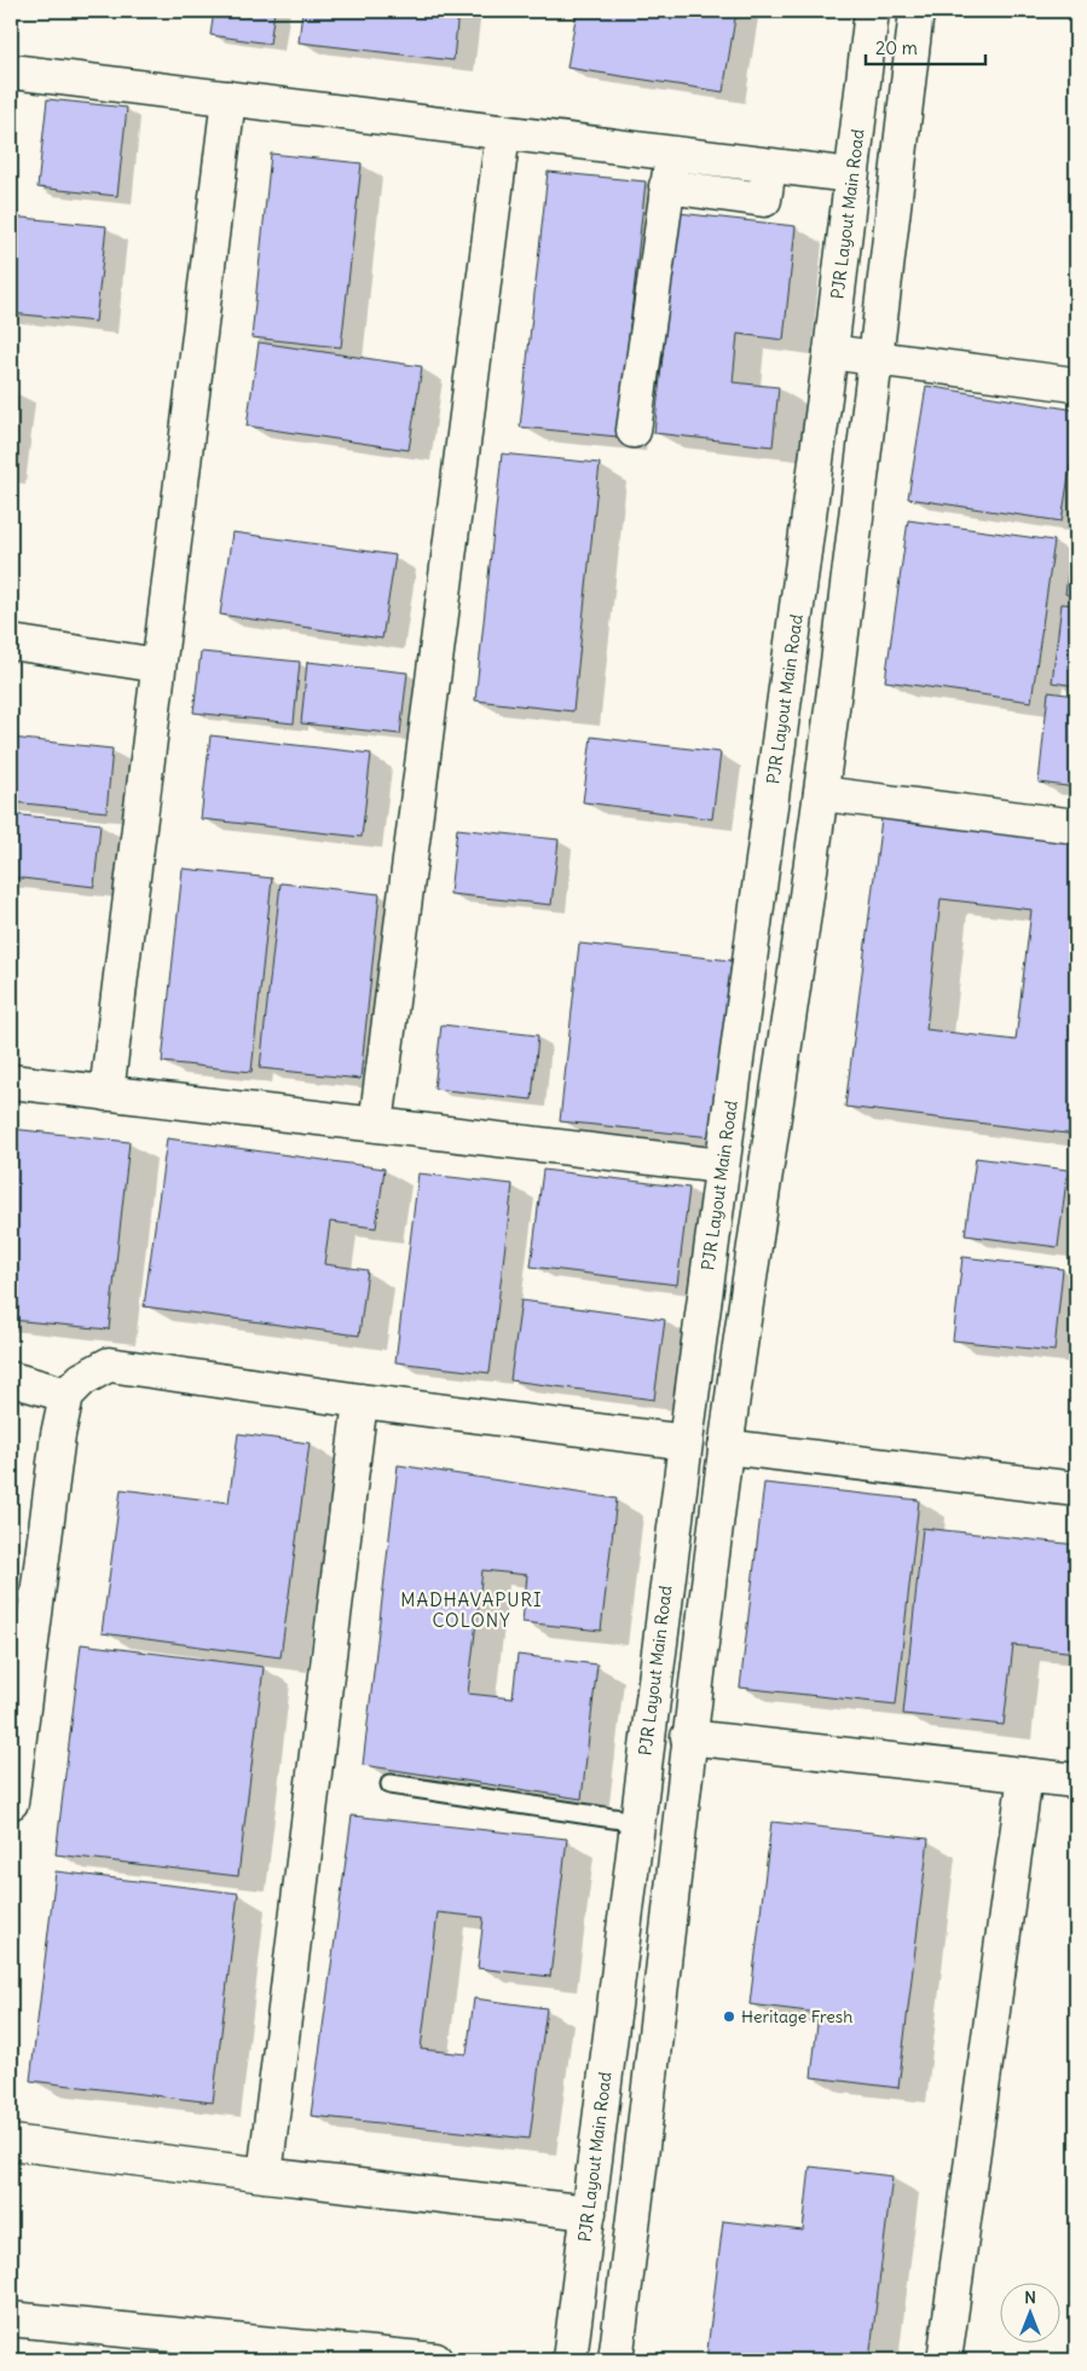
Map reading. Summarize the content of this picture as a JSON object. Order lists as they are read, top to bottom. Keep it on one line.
{"streets":{"street":["PJR Layout Main Road"]},"districts":["MADHAVAPURI COLONY"],"places":["Heritage Fresh"],"scale_bar":"20 m","north":"top"}
